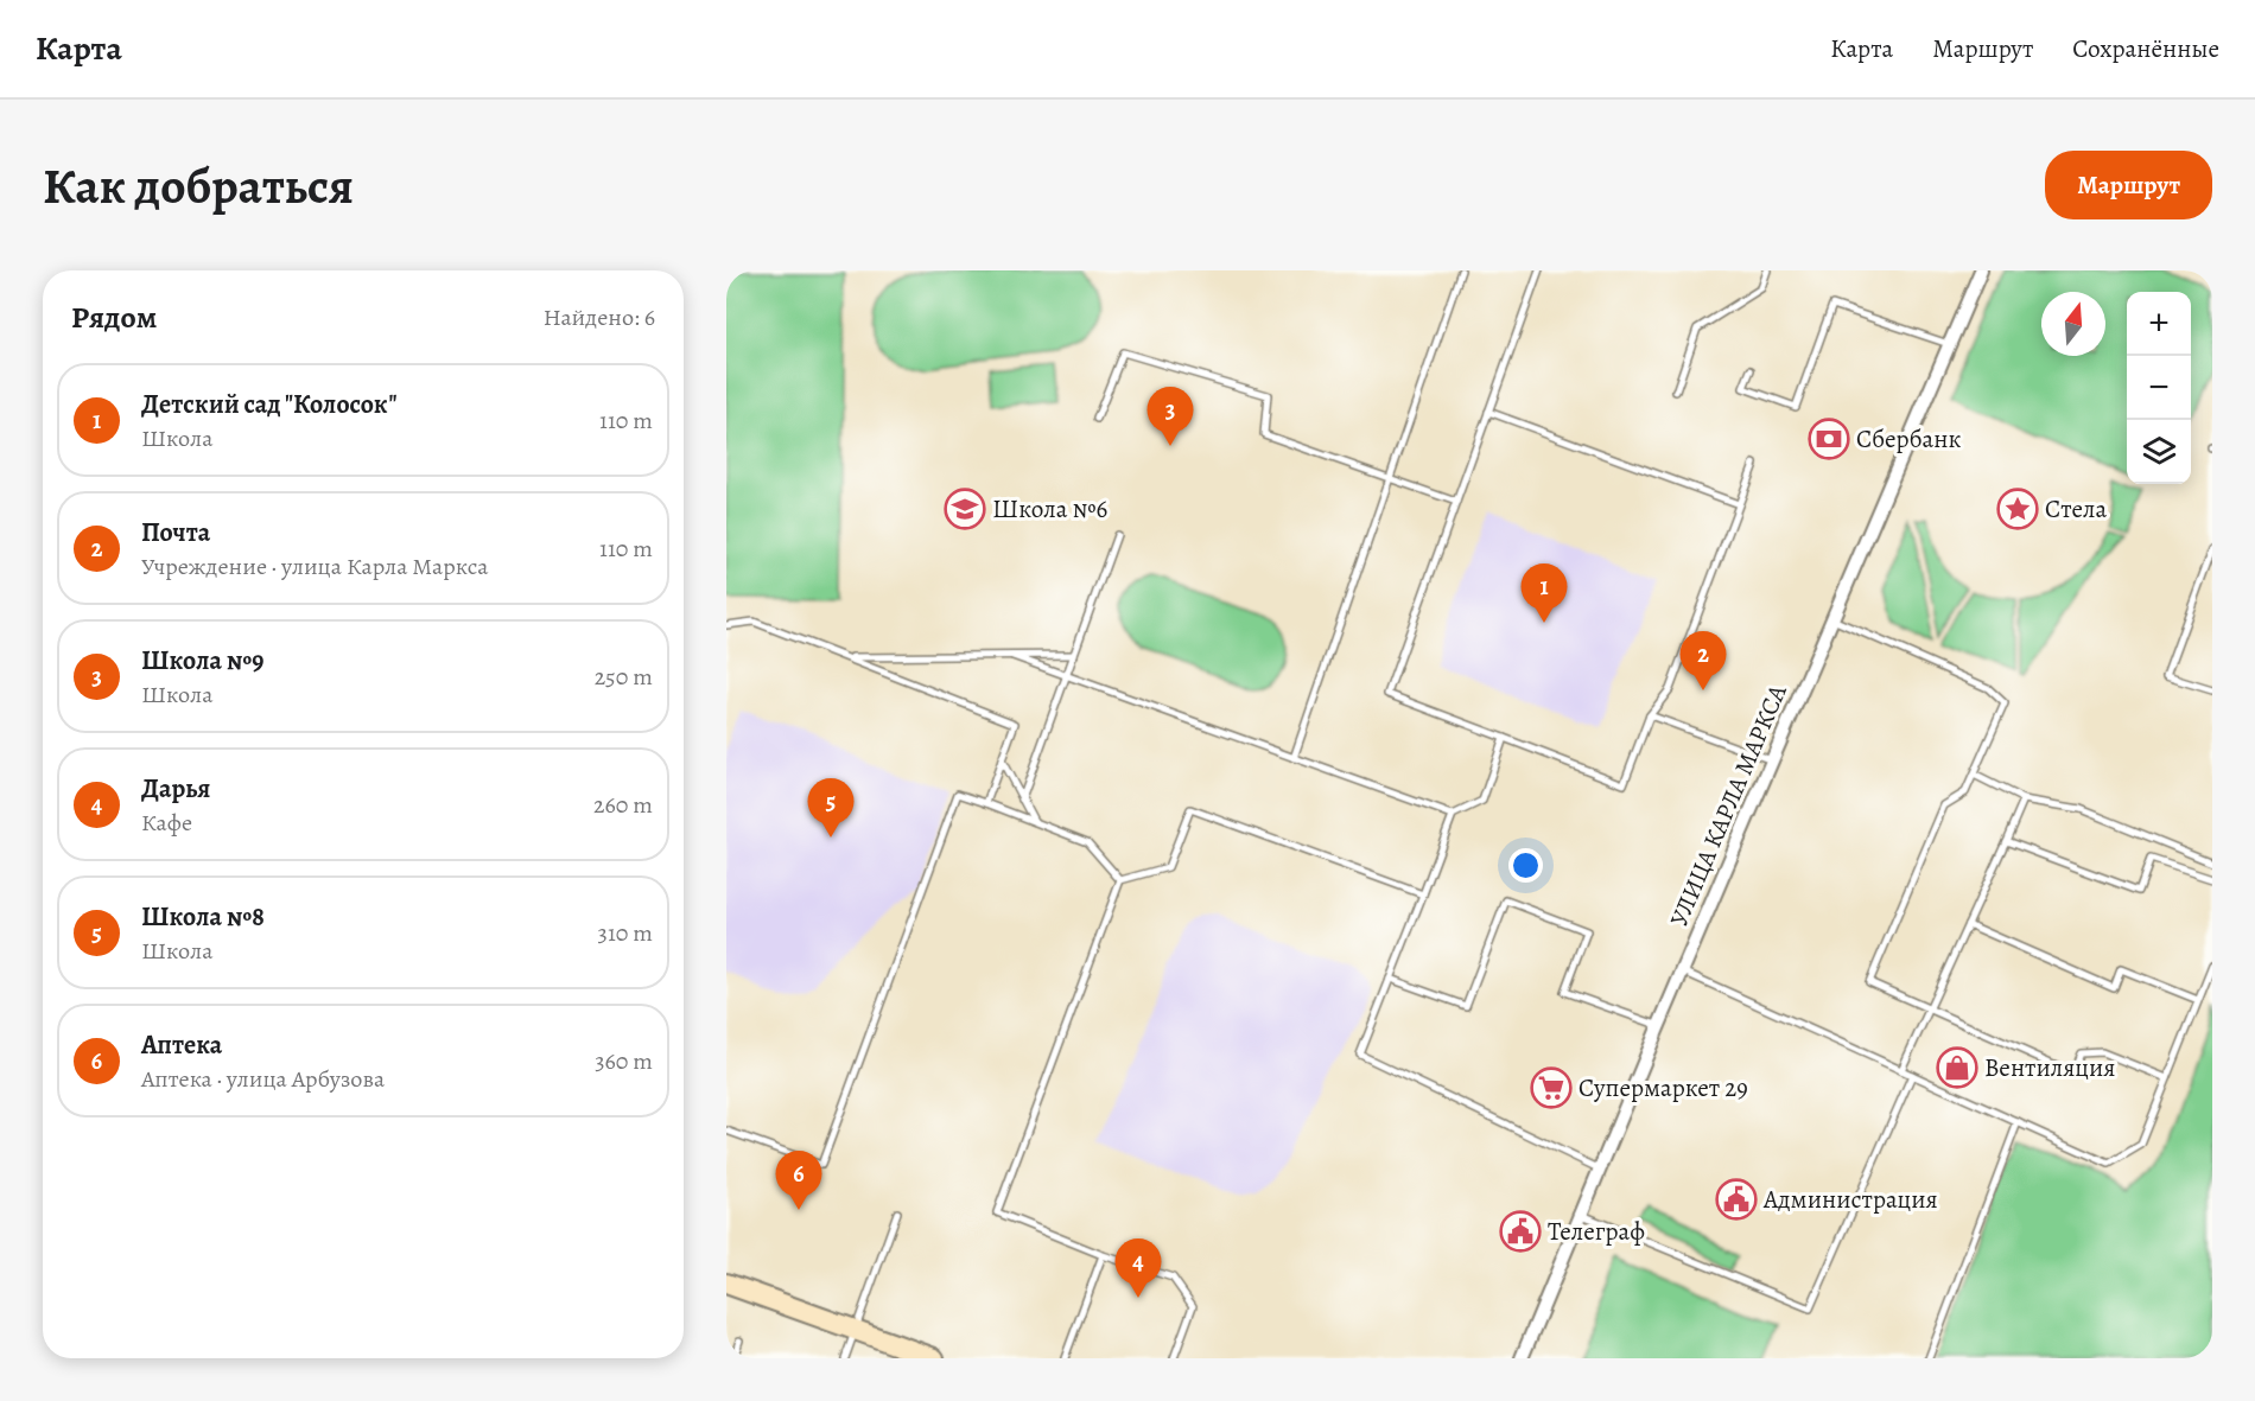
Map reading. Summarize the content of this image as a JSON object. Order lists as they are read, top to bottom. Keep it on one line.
{"streets":{"street":["УЛИЦА КАРЛА МАРКСА"]},"places":{"bank":["Сбербанк"],"school or university":["Школа №6"],"place":["Стела"],"shop":["Вентиляция"],"supermarket":["Супермаркет 29"],"public building":["Администрация","Телеграф"]},"north":"top","page":{"header":"Карта","nav":["Карта","Маршрут","Сохранённые"],"buttons":"Маршрут","title":"Как добраться","heading":["Рядом","Найдено: 6"],"map_buttons":["+","−"],"list":[{"mark":"1","name":"Детский сад \"Колосок\"","note":"Школа","value":"110 m"},{"mark":"2","name":"Почта","note":"Учреждение · улица Карла Маркса","value":"110 m"},{"mark":"3","name":"Школа №9","note":"Школа","value":"250 m"},{"mark":"4","name":"Дарья","note":"Кафе","value":"260 m"},{"mark":"5","name":"Школа №8","note":"Школа","value":"310 m"},{"mark":"6","name":"Аптека","note":"Аптека · улица Арбузова","value":"360 m"}],"pins":["3","1","2","5","6","4"]}}
